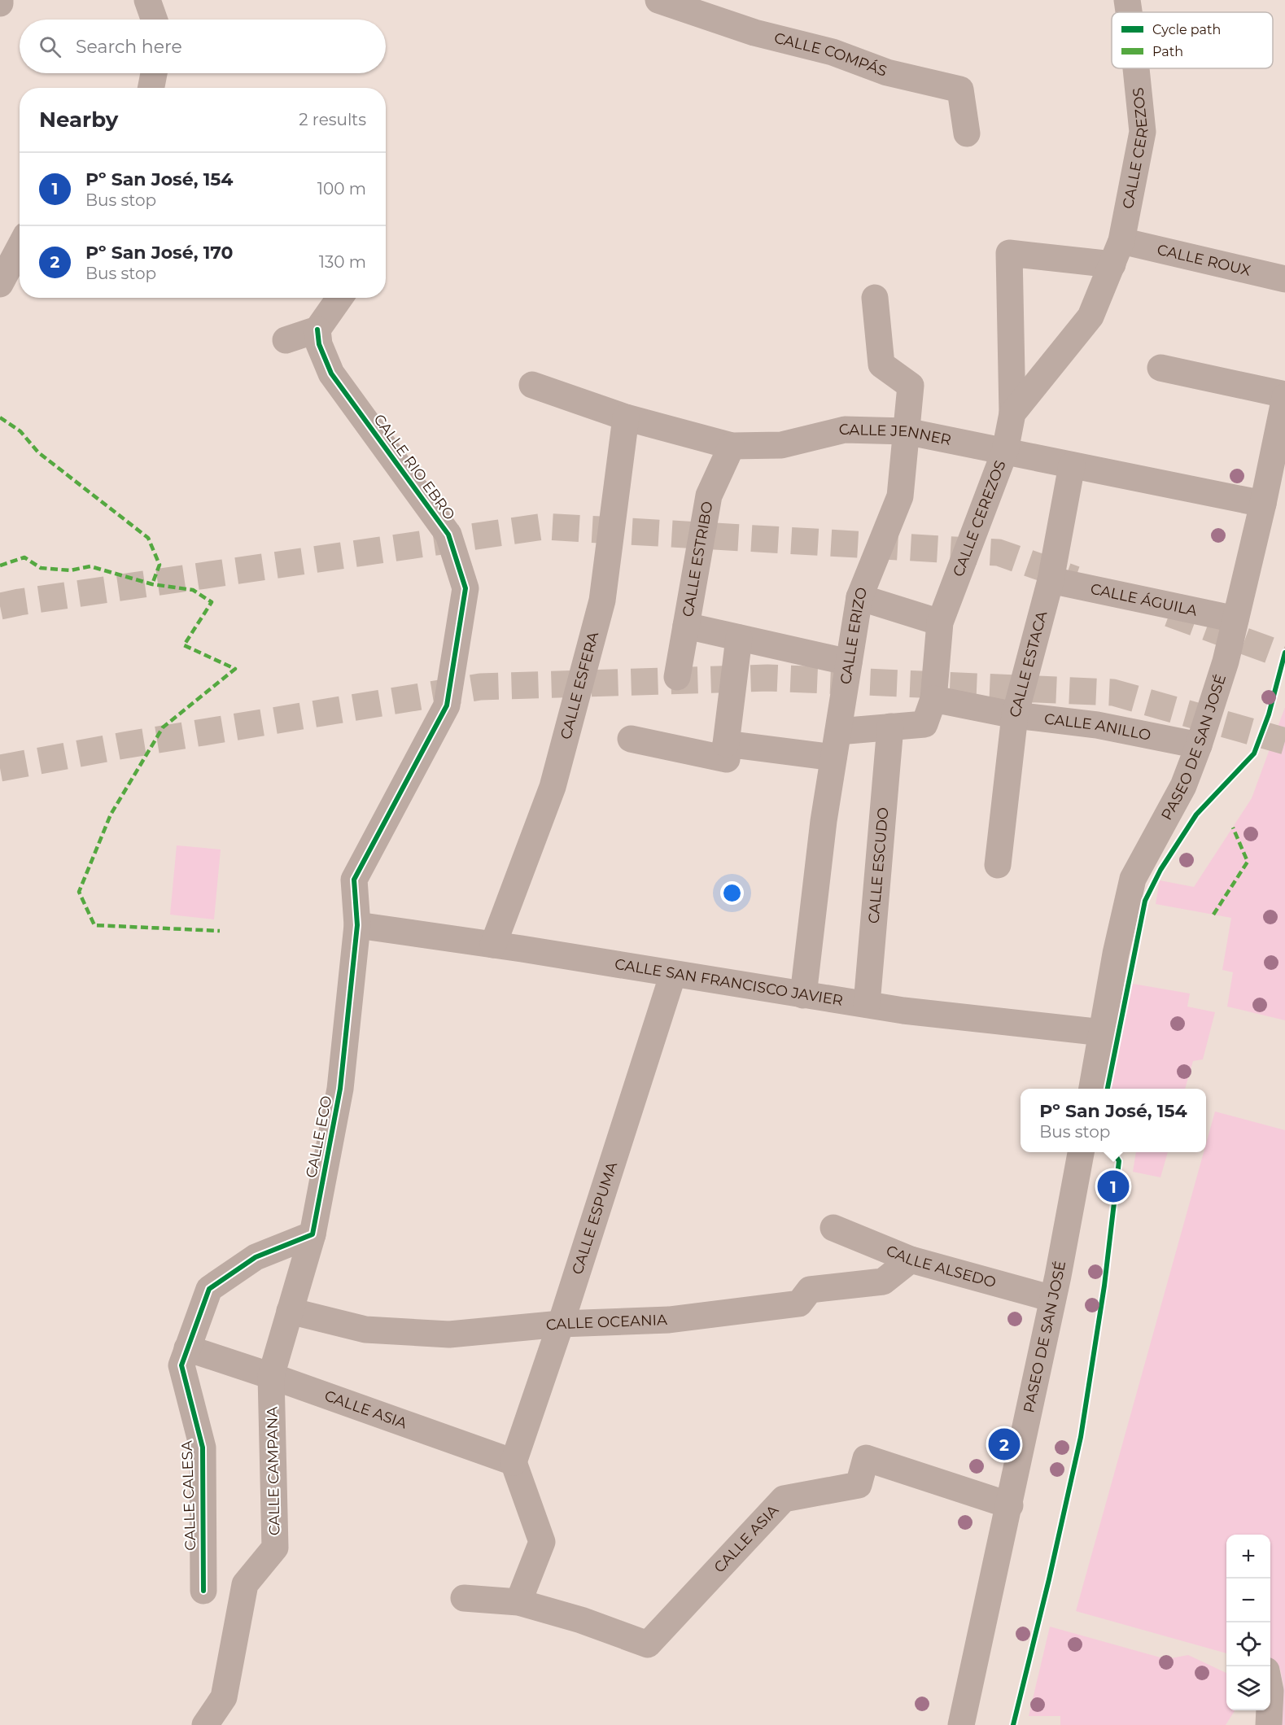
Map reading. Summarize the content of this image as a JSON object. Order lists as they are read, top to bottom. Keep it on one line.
{"streets":{"street":["CALLE COMPÁS","CALLE CEREZOS","CALLE ROUX","CALLE JENNER","CALLE RIO EBRO","CALLE ESTRIBO","CALLE ÁGUILA","CALLE ERIZO","CALLE ESTACA","CALLE ESFERA","CALLE ANILLO","PASEO DE SAN JOSÉ","CALLE ESCUDO","CALLE SAN FRANCISCO JAVIER","CALLE ECO","CALLE ESPUMA","CALLE ALSEDO","CALLE OCEANIA","CALLE ASIA","CALLE CAMPANA","CALLE CALESA"]},"crossings":[["CALLE CEREZOS","CALLE ROUX"],["CALLE CEREZOS","CALLE JENNER"],["CALLE CEREZOS","CALLE ANILLO"],["CALLE JENNER","CALLE ESTRIBO"],["CALLE JENNER","CALLE ERIZO"],["CALLE JENNER","CALLE ESTACA"],["CALLE JENNER","CALLE ESFERA"],["CALLE JENNER","PASEO DE SAN JOSÉ"],["CALLE RIO EBRO","CALLE SAN FRANCISCO JAVIER"],["CALLE RIO EBRO","CALLE ECO"],["CALLE ÁGUILA","CALLE ESTACA"],["CALLE ÁGUILA","PASEO DE SAN JOSÉ"],["CALLE ERIZO","CALLE SAN FRANCISCO JAVIER"],["CALLE ESTACA","CALLE ANILLO"],["CALLE ESFERA","CALLE SAN FRANCISCO JAVIER"],["CALLE ANILLO","PASEO DE SAN JOSÉ"],["PASEO DE SAN JOSÉ","CALLE SAN FRANCISCO JAVIER"],["PASEO DE SAN JOSÉ","CALLE ALSEDO"],["PASEO DE SAN JOSÉ","CALLE ASIA"],["CALLE ESCUDO","CALLE SAN FRANCISCO JAVIER"],["CALLE SAN FRANCISCO JAVIER","CALLE ECO"],["CALLE SAN FRANCISCO JAVIER","CALLE ESPUMA"],["CALLE ECO","CALLE CAMPANA"],["CALLE ECO","CALLE CALESA"],["CALLE ESPUMA","CALLE OCEANIA"],["CALLE ESPUMA","CALLE ASIA"],["CALLE ALSEDO","CALLE OCEANIA"],["CALLE OCEANIA","CALLE CAMPANA"],["CALLE ASIA","CALLE CAMPANA"],["CALLE ASIA","CALLE CALESA"],["CALLE CAMPANA","CALLE CALESA"]],"legend":["Cycle path","Path"],"page":{"search":"Search here","heading":["Nearby","2 results"],"list":[{"mark":"1","name":"Pº San José, 154","note":"Bus stop","value":"100 m"},{"mark":"2","name":"Pº San José, 170","note":"Bus stop","value":"130 m"}],"popup":["Pº San José, 154","Bus stop"],"pins":["1","2"],"map_buttons":["+","−"]}}
